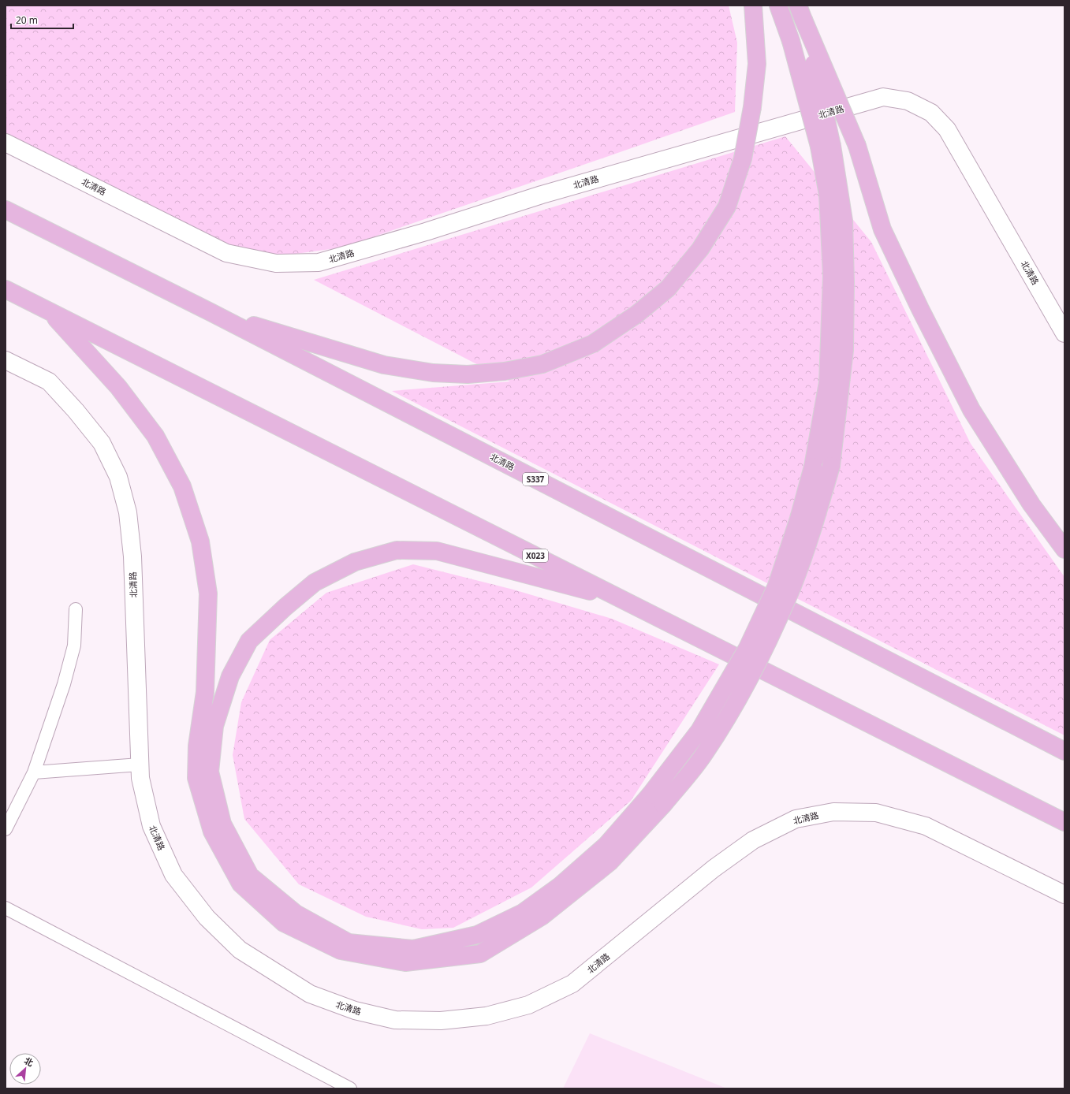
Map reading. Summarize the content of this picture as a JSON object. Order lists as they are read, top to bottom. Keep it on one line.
{"streets":{"main road":["北清路","S337","X023"]},"scale_bar":"20 m","north":"top right"}
